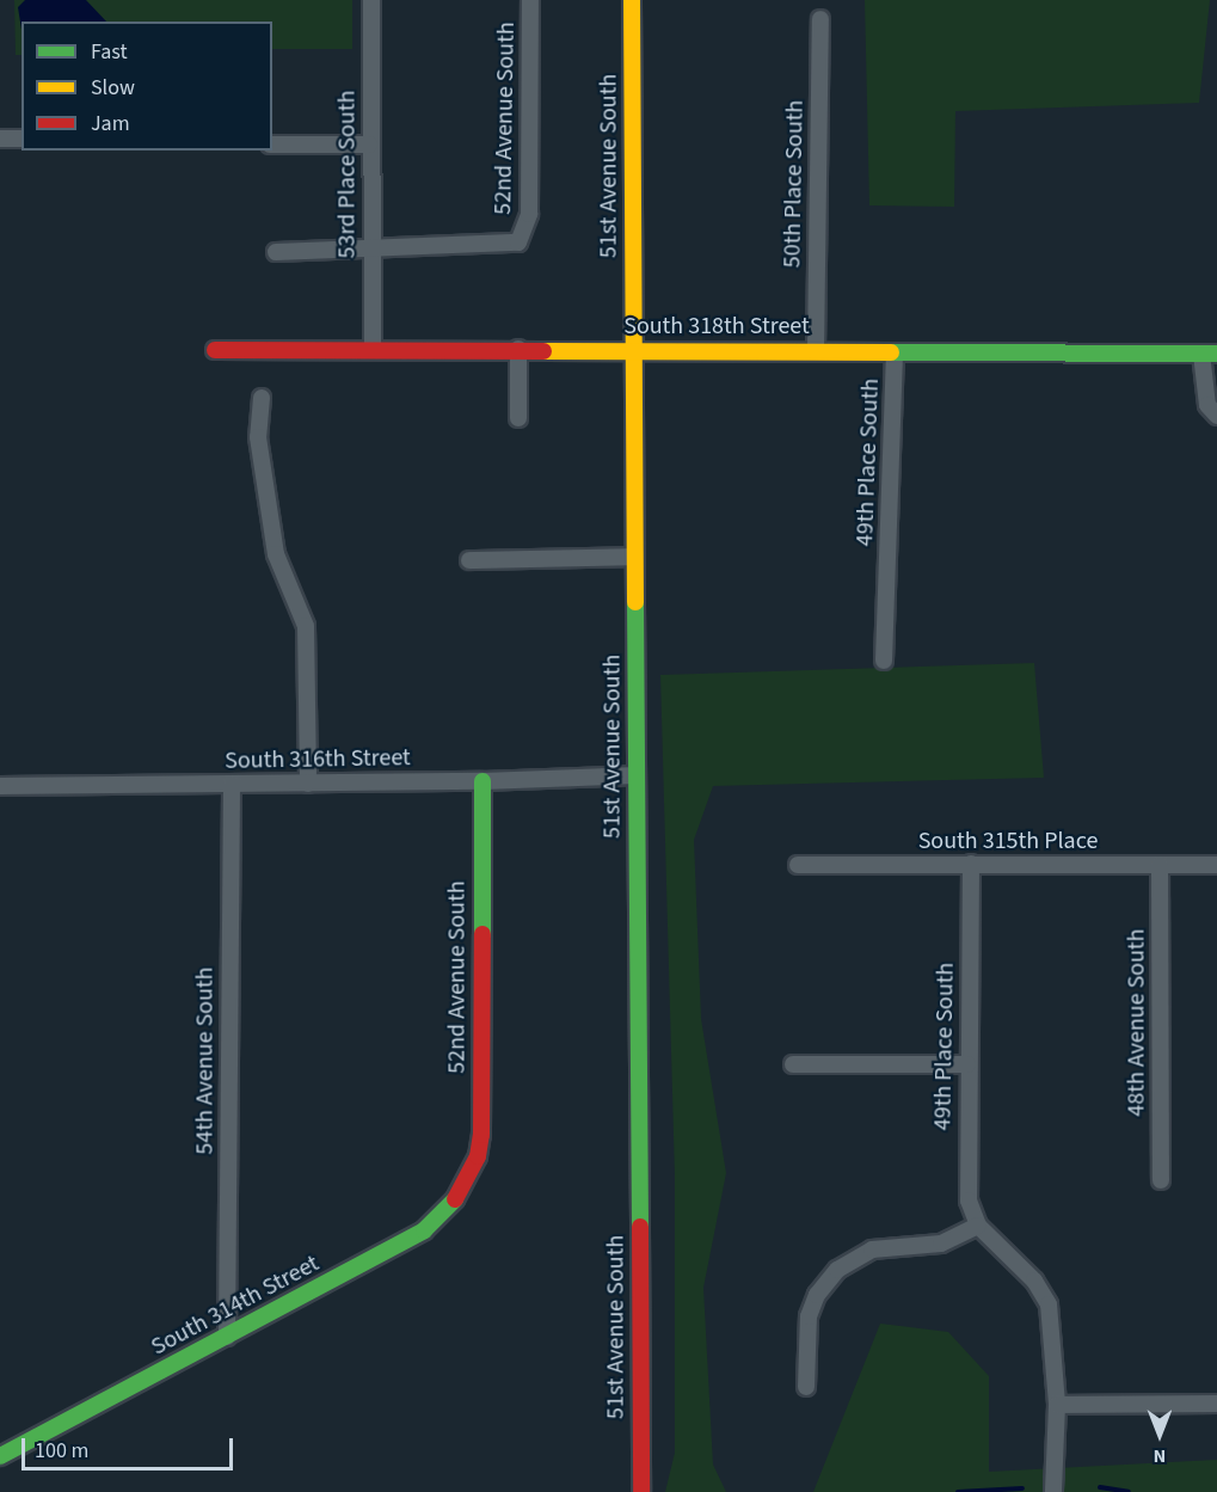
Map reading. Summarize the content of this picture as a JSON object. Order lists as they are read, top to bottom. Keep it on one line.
{"streets":{"street":["52nd Avenue South","51st Avenue South","53rd Place South","50th Place South","South 318th Street","49th Place South","South 316th Street","South 315th Place","48th Avenue South","54th Avenue South","South 314th Street"]},"crossings":[["52nd Avenue South","53rd Place South"],["52nd Avenue South","South 316th Street"],["52nd Avenue South","South 314th Street"],["51st Avenue South","South 318th Street"],["51st Avenue South","South 316th Street"],["53rd Place South","South 318th Street"],["50th Place South","South 318th Street"],["South 318th Street","49th Place South"],["49th Place South","South 315th Place"],["South 316th Street","54th Avenue South"],["South 315th Place","48th Avenue South"],["54th Avenue South","South 314th Street"]],"legend":["Fast","Slow","Jam"],"scale_bar":"100 m","north":"bottom"}
